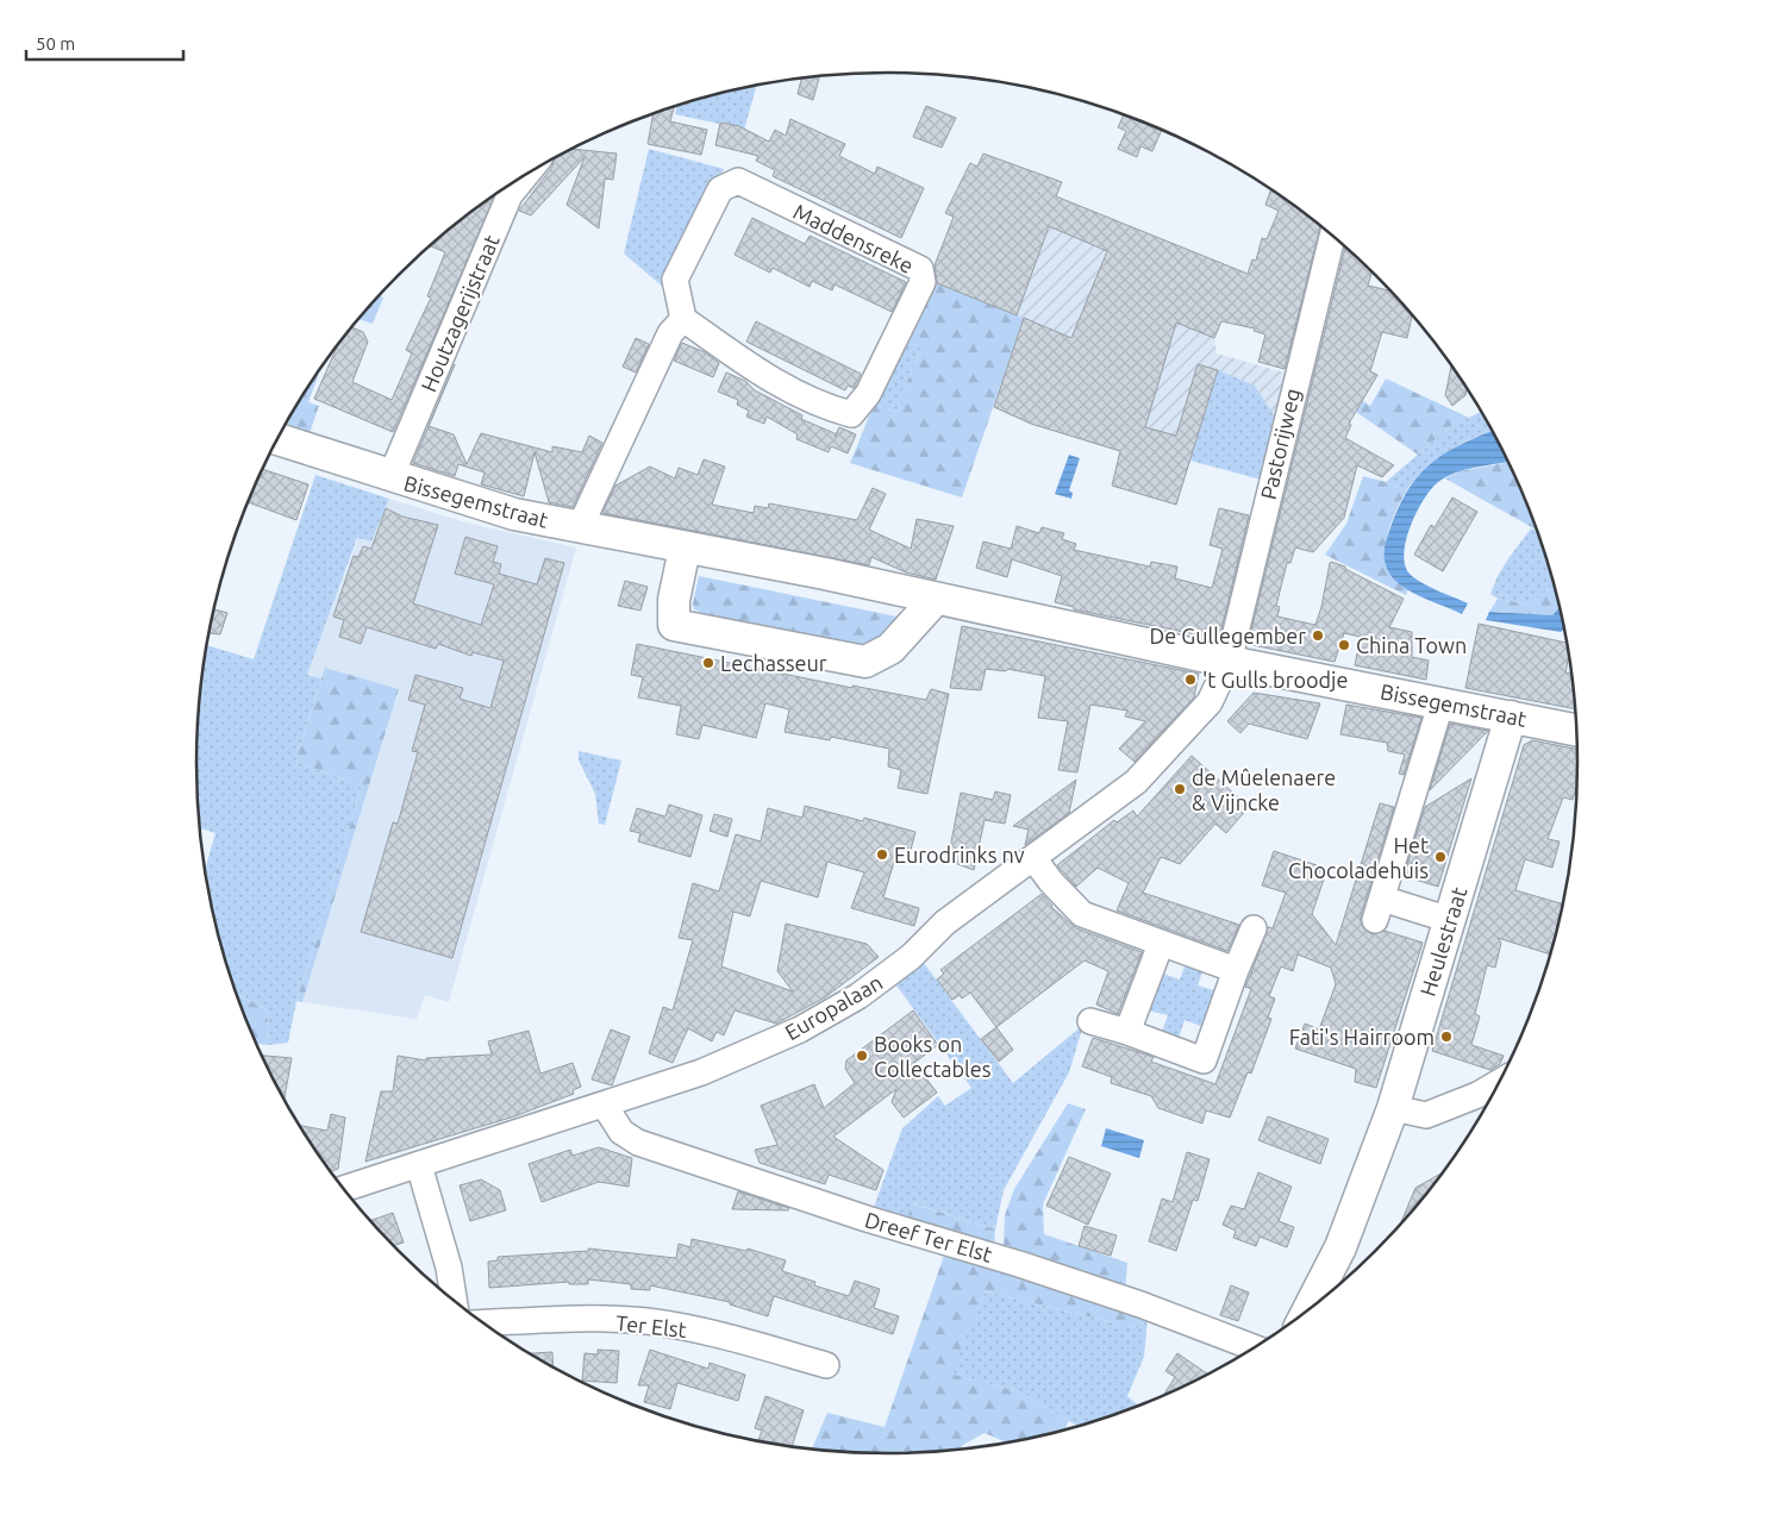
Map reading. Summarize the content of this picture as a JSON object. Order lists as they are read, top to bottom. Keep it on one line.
{"streets":{"street":["Maddensreke","Houtzagerijstraat","Pastorijweg","Bissegemstraat","Heulestraat","Europalaan","Dreef Ter Elst","Ter Elst"]},"crossings":[["Houtzagerijstraat","Bissegemstraat"],["Pastorijweg","Bissegemstraat"],["Pastorijweg","Europalaan"],["Bissegemstraat","Heulestraat"],["Bissegemstraat","Europalaan"],["Europalaan","Dreef Ter Elst"]],"places":["De Gullegember","China Town","Lechasseur","'t Gulls broodje","de Mûelenaere & Vijncke","Eurodrinks nv","Het Chocoladehuis","Fati's Hairroom","Books on Collectables"],"scale_bar":"50 m"}
